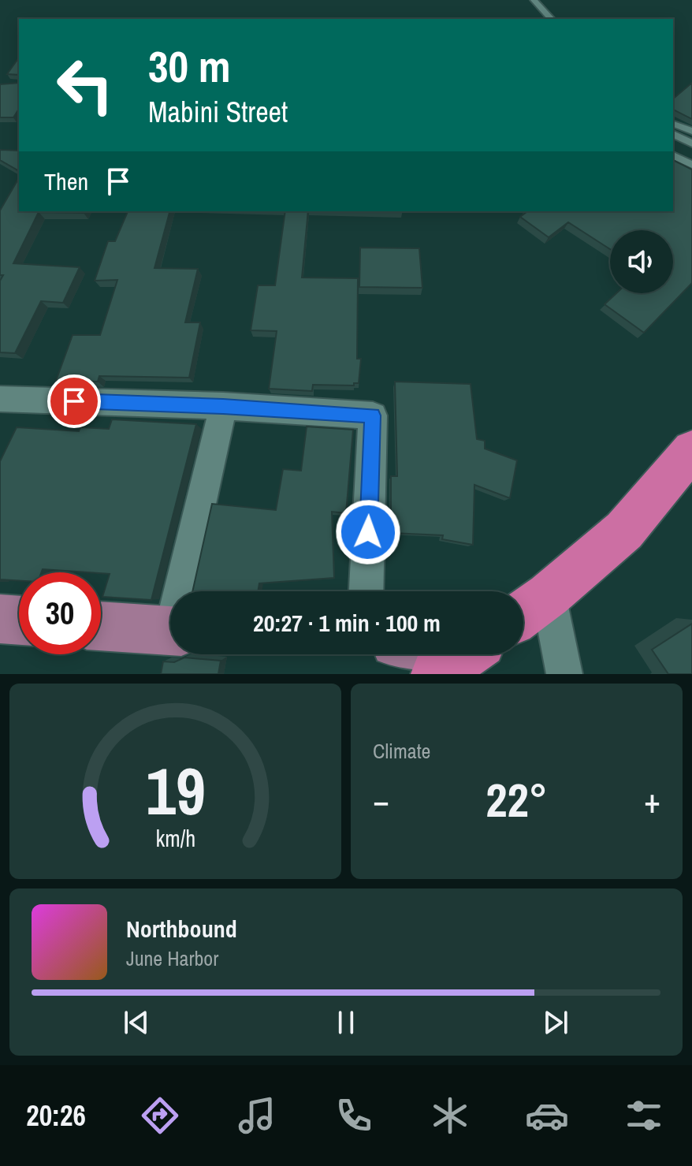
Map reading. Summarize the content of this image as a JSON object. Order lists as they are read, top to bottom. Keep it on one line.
{"page":{"turn":["30 m","Mabini Street"],"then":"Then","limit":"30","trip":"20:27 · 1 min · 100 m","tile":"Climate","heat":["−","22°","+"],"song":["Northbound","June Harbor"],"tabs":"20:26","gauge":["19","km/h"]}}
